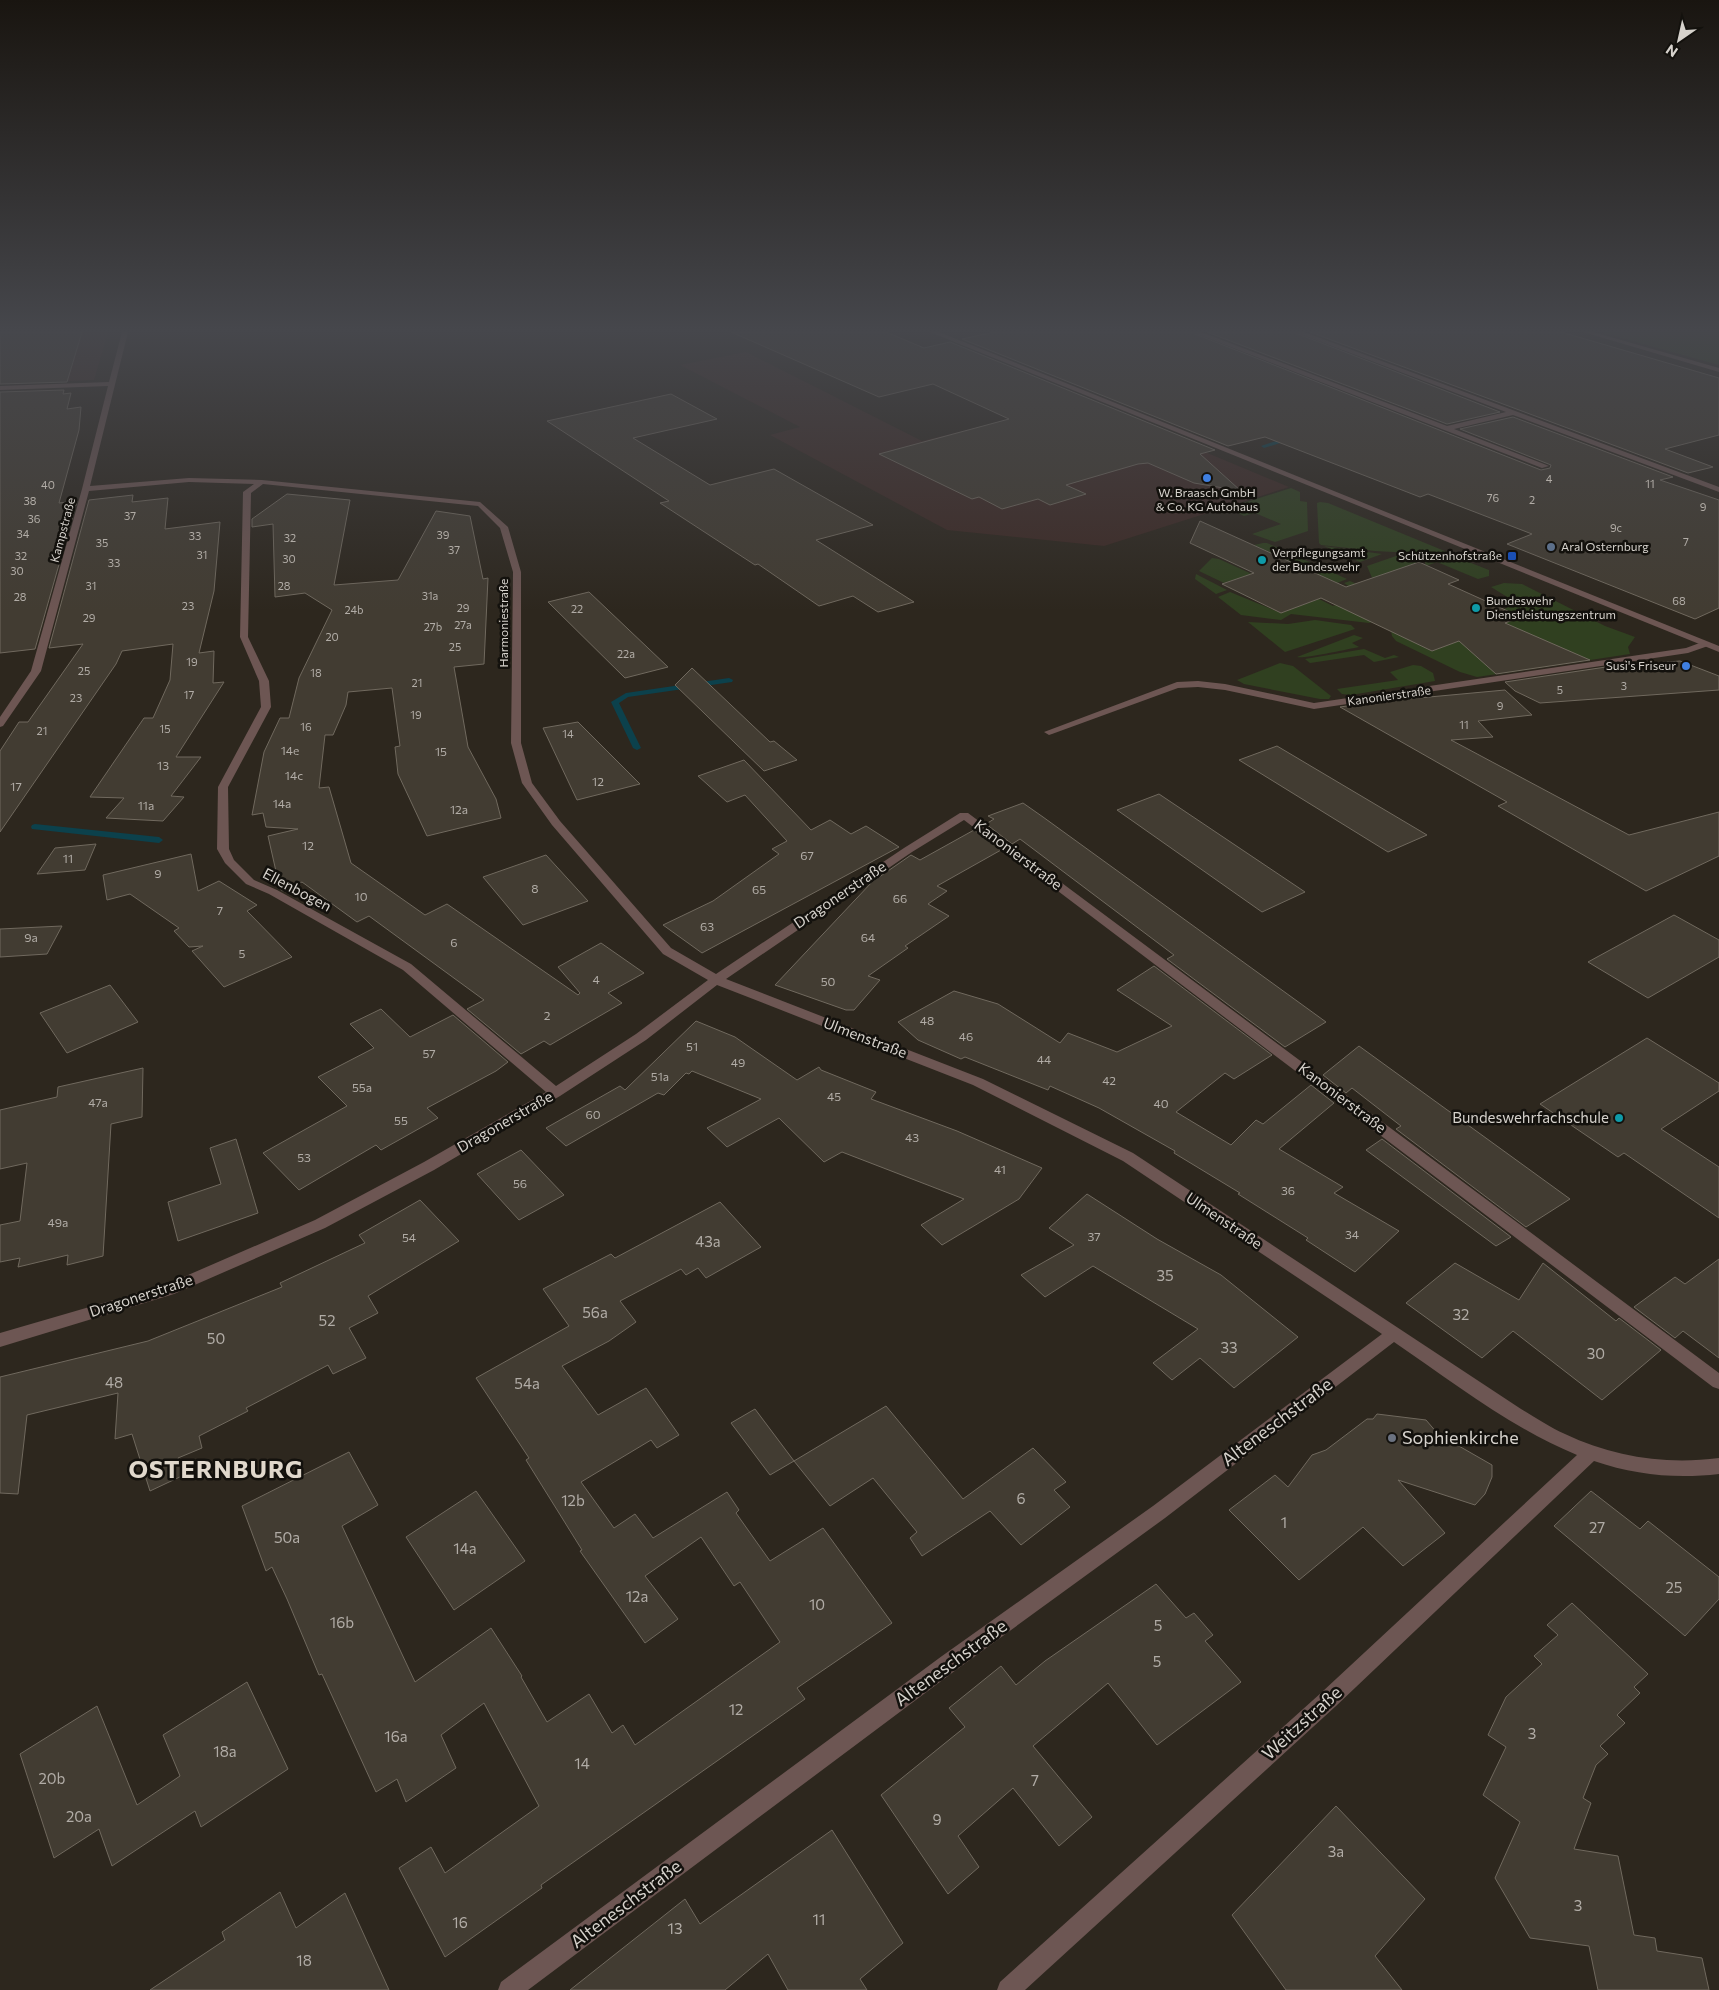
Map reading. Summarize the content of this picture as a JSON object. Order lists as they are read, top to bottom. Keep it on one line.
{"streets":{"street":["Kampstraße","Harmoniestraße","Kanonierstraße","Ellenbogen","Dragonerstraße","Ulmenstraße","Alteneschstraße","Weitzstraße"]},"crossings":[["Kampstraße","Harmoniestraße"],["Harmoniestraße","Ellenbogen"],["Harmoniestraße","Dragonerstraße"],["Harmoniestraße","Ulmenstraße"],["Kanonierstraße","Dragonerstraße"],["Ellenbogen","Dragonerstraße"],["Dragonerstraße","Ulmenstraße"],["Ulmenstraße","Alteneschstraße"],["Ulmenstraße","Weitzstraße"]],"districts":["OSTERNBURG"],"places":{"other":["W. Braasch GmbH & Co. KG Autohaus","Aral Osternburg","Verpflegungsamt der Bundeswehr","Bundeswehr Dienstleistungszentrum","Susi's Friseur","Bundeswehrfachschule","Sophienkirche"],"transit":["Schützenhofstraße"]},"house_numbers":["4","11","40","76","2","38","9","37","36","9c","34","39","33","32","7","35","37","31","32","30","33","30","31","28","31a","28","68","23","29","22","24b","29","27a","27b","20","25","22a","19","25","18","21","3","5","17","23","9","19","11","16","15","21","14","14e","15","13","14c","12","17","14a","11a","12a","12","67","11","9","8","65","10","66","7","63","9a","64","6","5","4","50","2","48","46","51","57","44","49","51a","42","55a","45","47a","40","60","55","43","53","41","56","36","49a","34","37","54","43a","35","56a","32","52","50","33","30","48","54a","6","12b","1","27","50a","14a","25","12a","10","16b","5","5","12","3","16a","18a","14","20b","7","20a","9","3a","3","11","16","13","18"],"north":"bottom left"}
